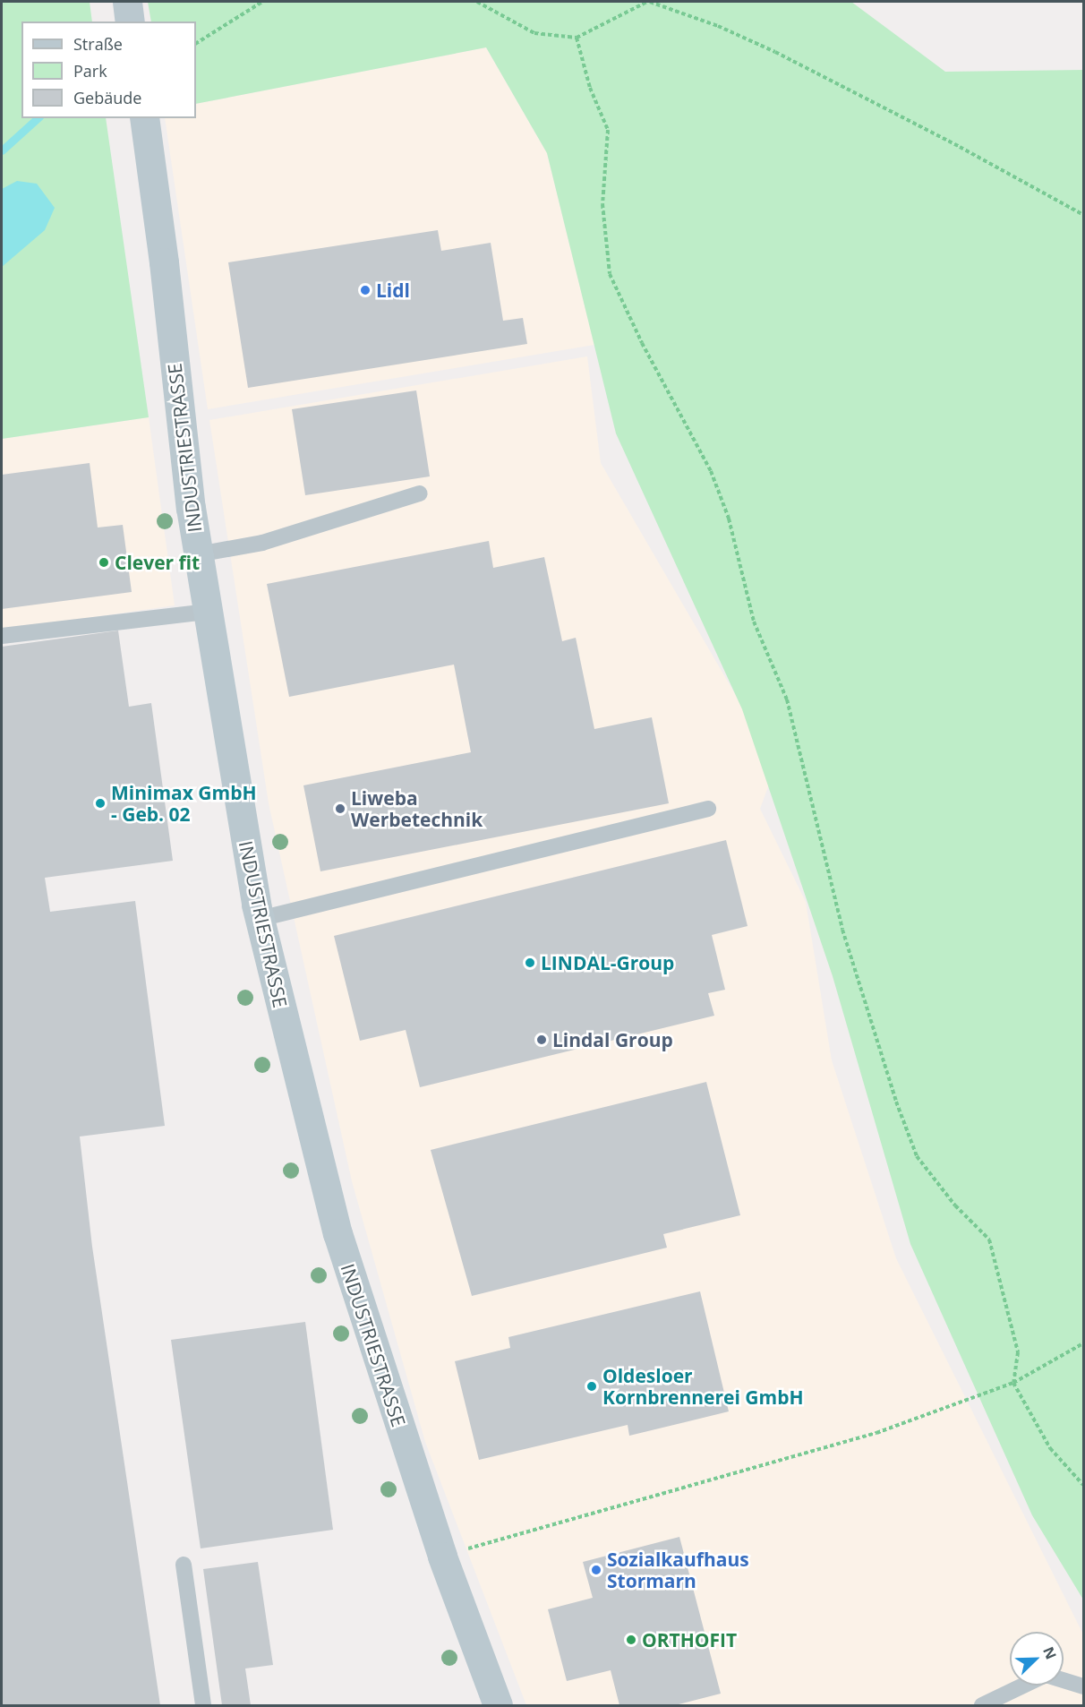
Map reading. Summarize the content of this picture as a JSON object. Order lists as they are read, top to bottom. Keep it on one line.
{"streets":{"main road":["INDUSTRIESTRASSE"]},"places":["Lidl","Clever fit","Minimax GmbH - Geb. 02","Liweba Werbetechnik","LINDAL-Group","Lindal Group","Oldesloer Kornbrennerei GmbH","Sozialkaufhaus Stormarn","ORTHOFIT"],"legend":["Straße","Park","Gebäude"],"north":"top right"}
